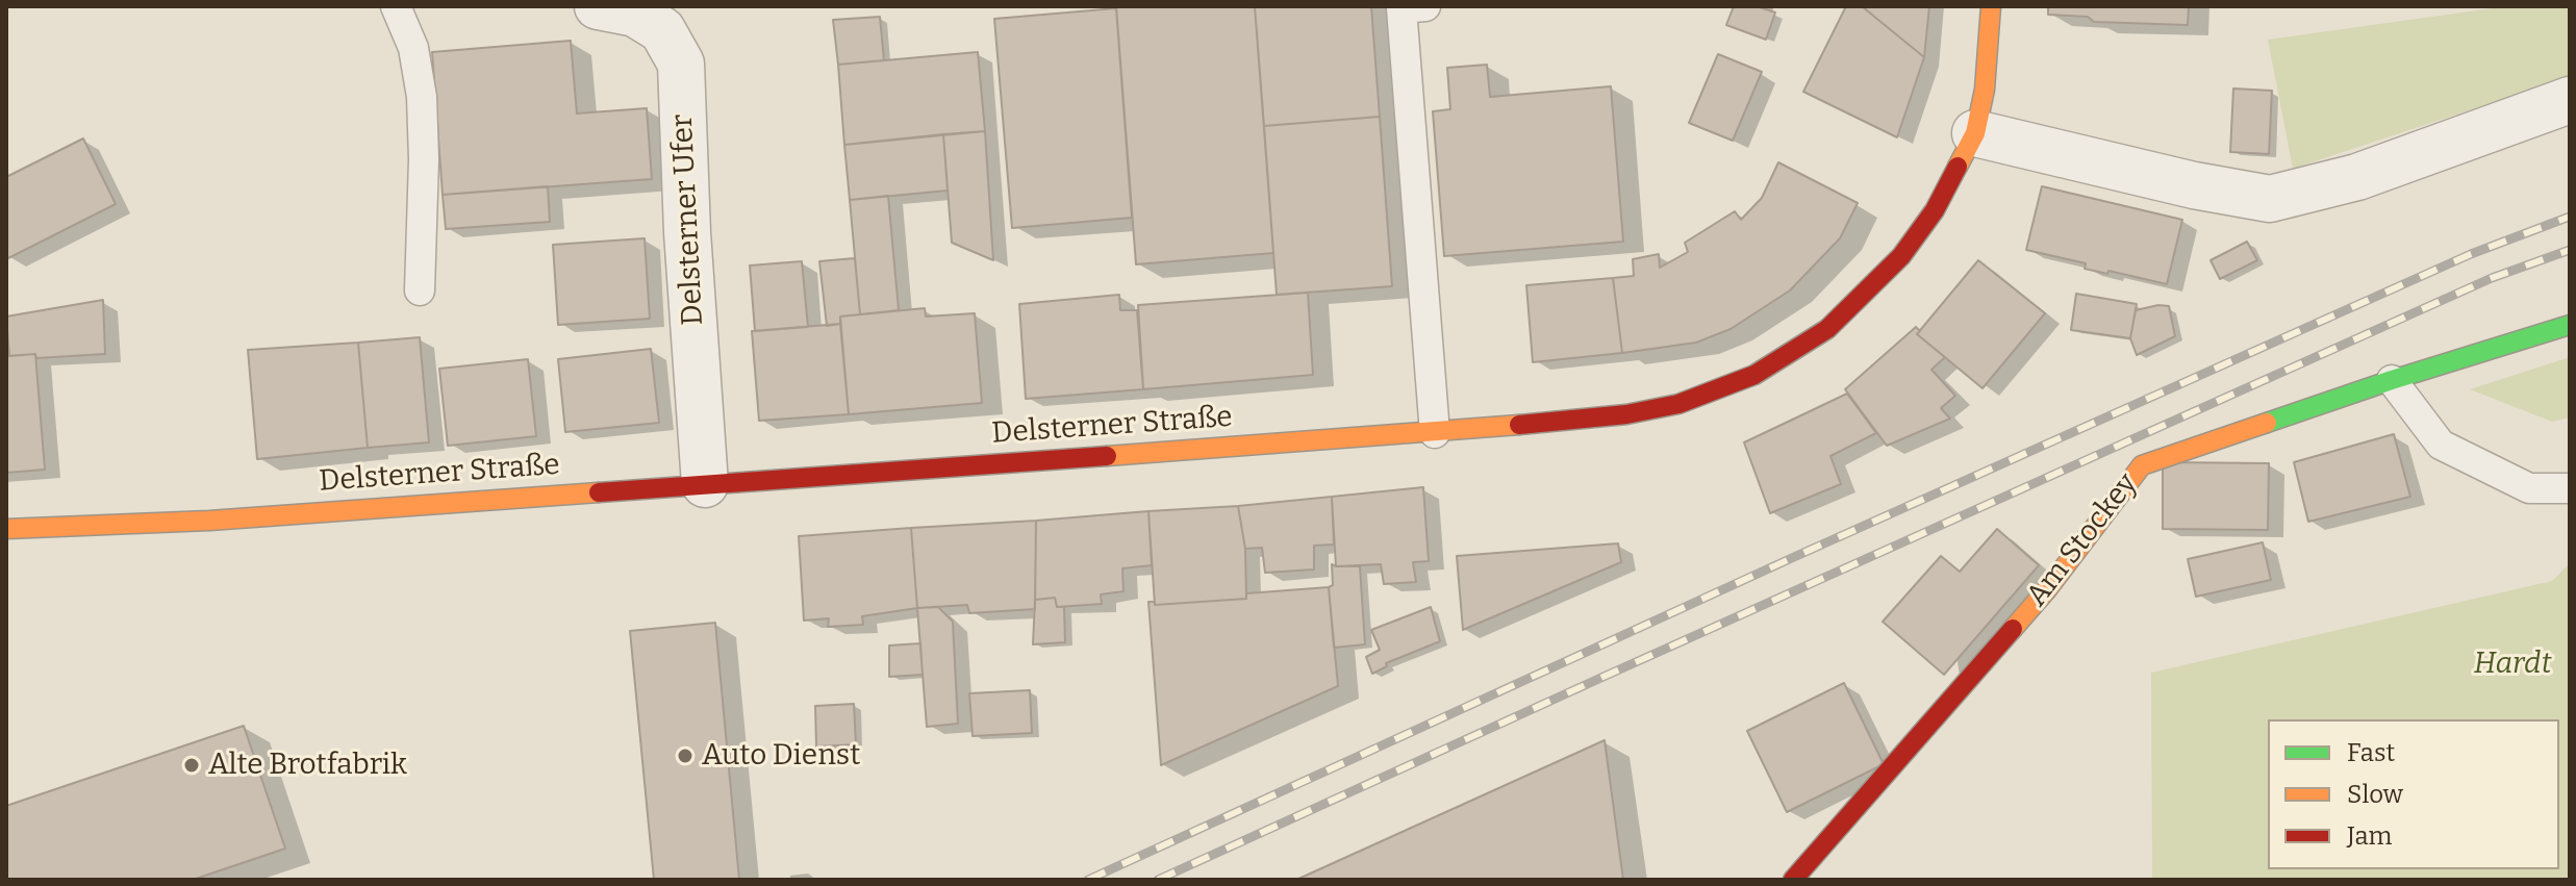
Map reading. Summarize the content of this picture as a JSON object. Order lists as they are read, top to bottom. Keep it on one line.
{"streets":{"street":["Delsterner Ufer","Delsterner Straße","Am Stockey"]},"crossings":[["Delsterner Ufer","Delsterner Straße"]],"parks":["Hardt"],"places":["Auto Dienst","Alte Brotfabrik"],"legend":["Fast","Slow","Jam"]}
